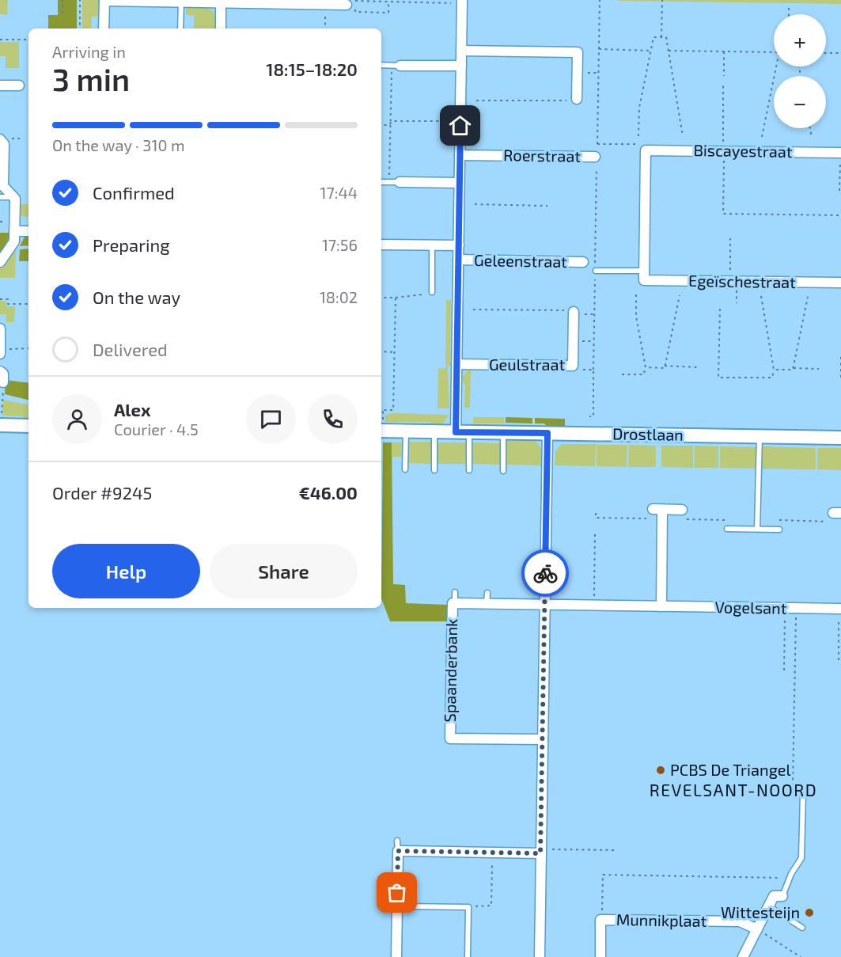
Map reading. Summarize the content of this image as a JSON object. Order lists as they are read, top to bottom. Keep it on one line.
{"streets":{"street":["Biscayestraat","Roerstraat","Geleenstraat","Egeïschestraat","Geulstraat","Drostlaan","Vogelsant","Spaanderbank","Munnikplaat"]},"crossings":[["Vogelsant","Spaanderbank"]],"districts":["REVELSANT-NOORD"],"places":["PCBS De Triangel","Wittesteijn"],"page":{"map_buttons":["+","−"],"heading":["3 min","Arriving in","18:15–18:20"],"panel":["Alex","Courier · 4.5","Order #9245","€46.00"],"bar":"On the way · 310 m","list":[["Confirmed","17:44"],["Preparing","17:56"],["On the way","18:02"],"Delivered"],"buttons":["Help","Share"]}}
